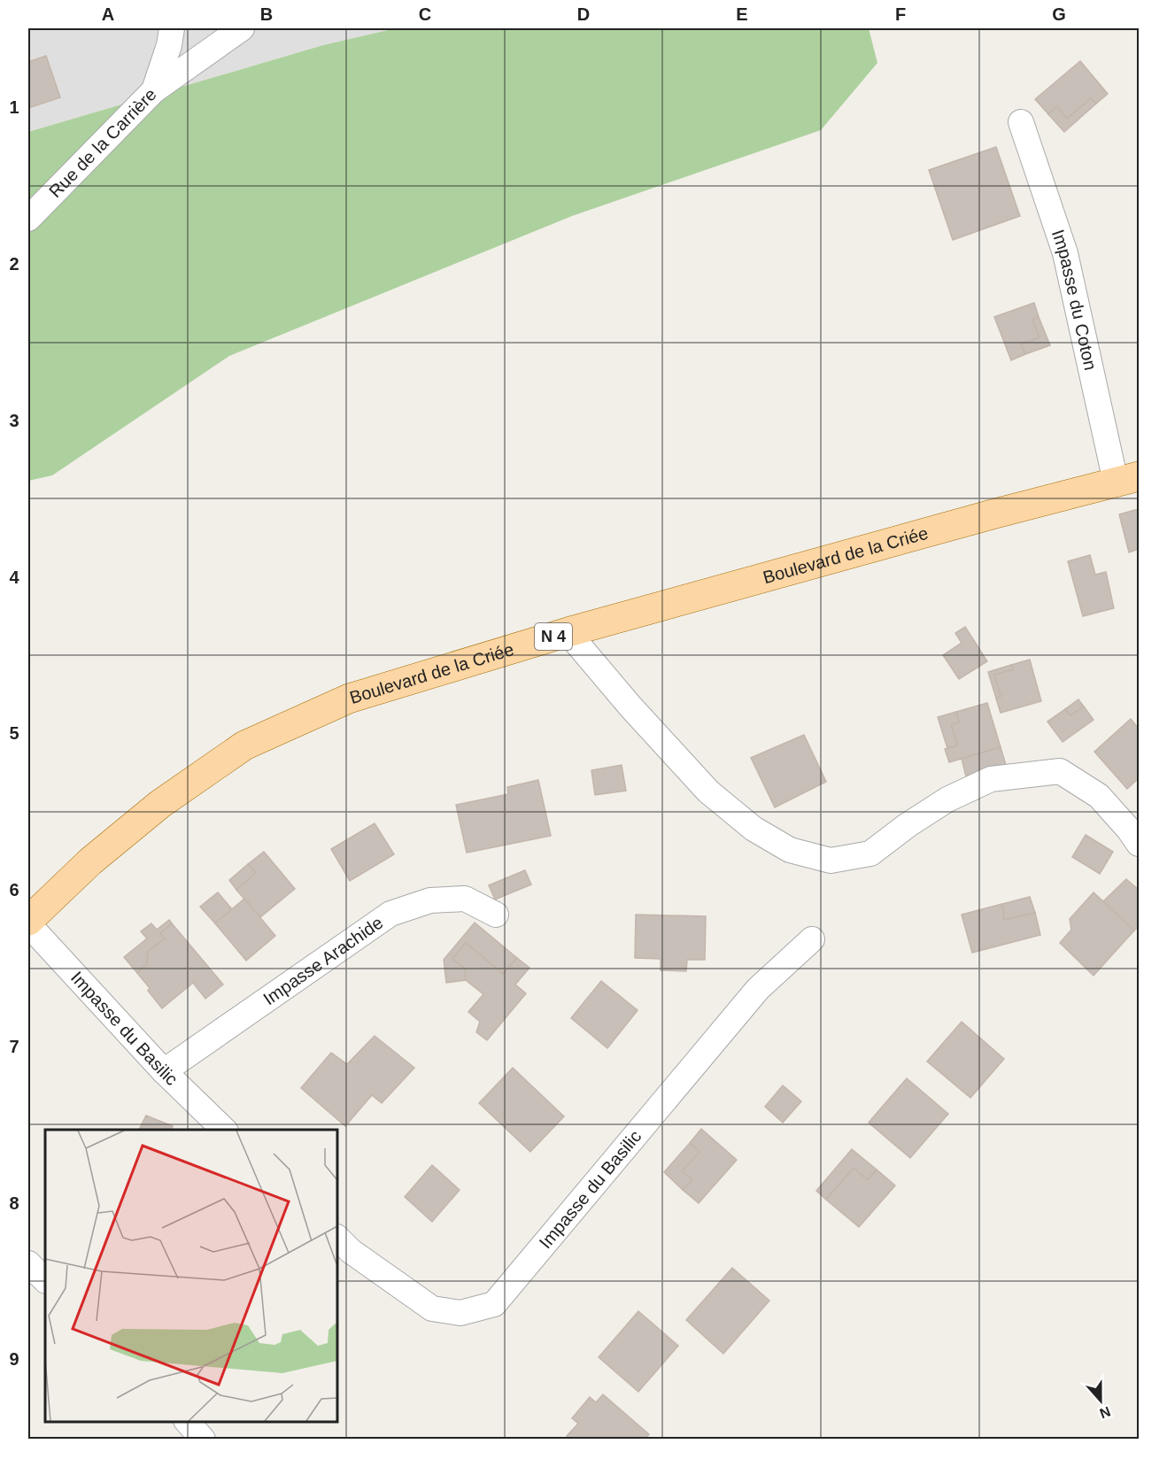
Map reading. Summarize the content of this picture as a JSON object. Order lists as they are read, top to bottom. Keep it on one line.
{"streets":{"main road":["Boulevard de la Criée","N 4"],"street":["Rue de la Carrière","Impasse du Coton","Impasse Arachide","Impasse du Basilic"]},"crossings":[["Impasse du Coton","Boulevard de la Criée"],["Boulevard de la Criée","Impasse du Basilic"],["Impasse Arachide","Impasse du Basilic"]],"north":"bottom","grid":{"columns":["A","B","C","D","E","F","G"],"rows":["1","2","3","4","5","6","7","8","9"]}}
